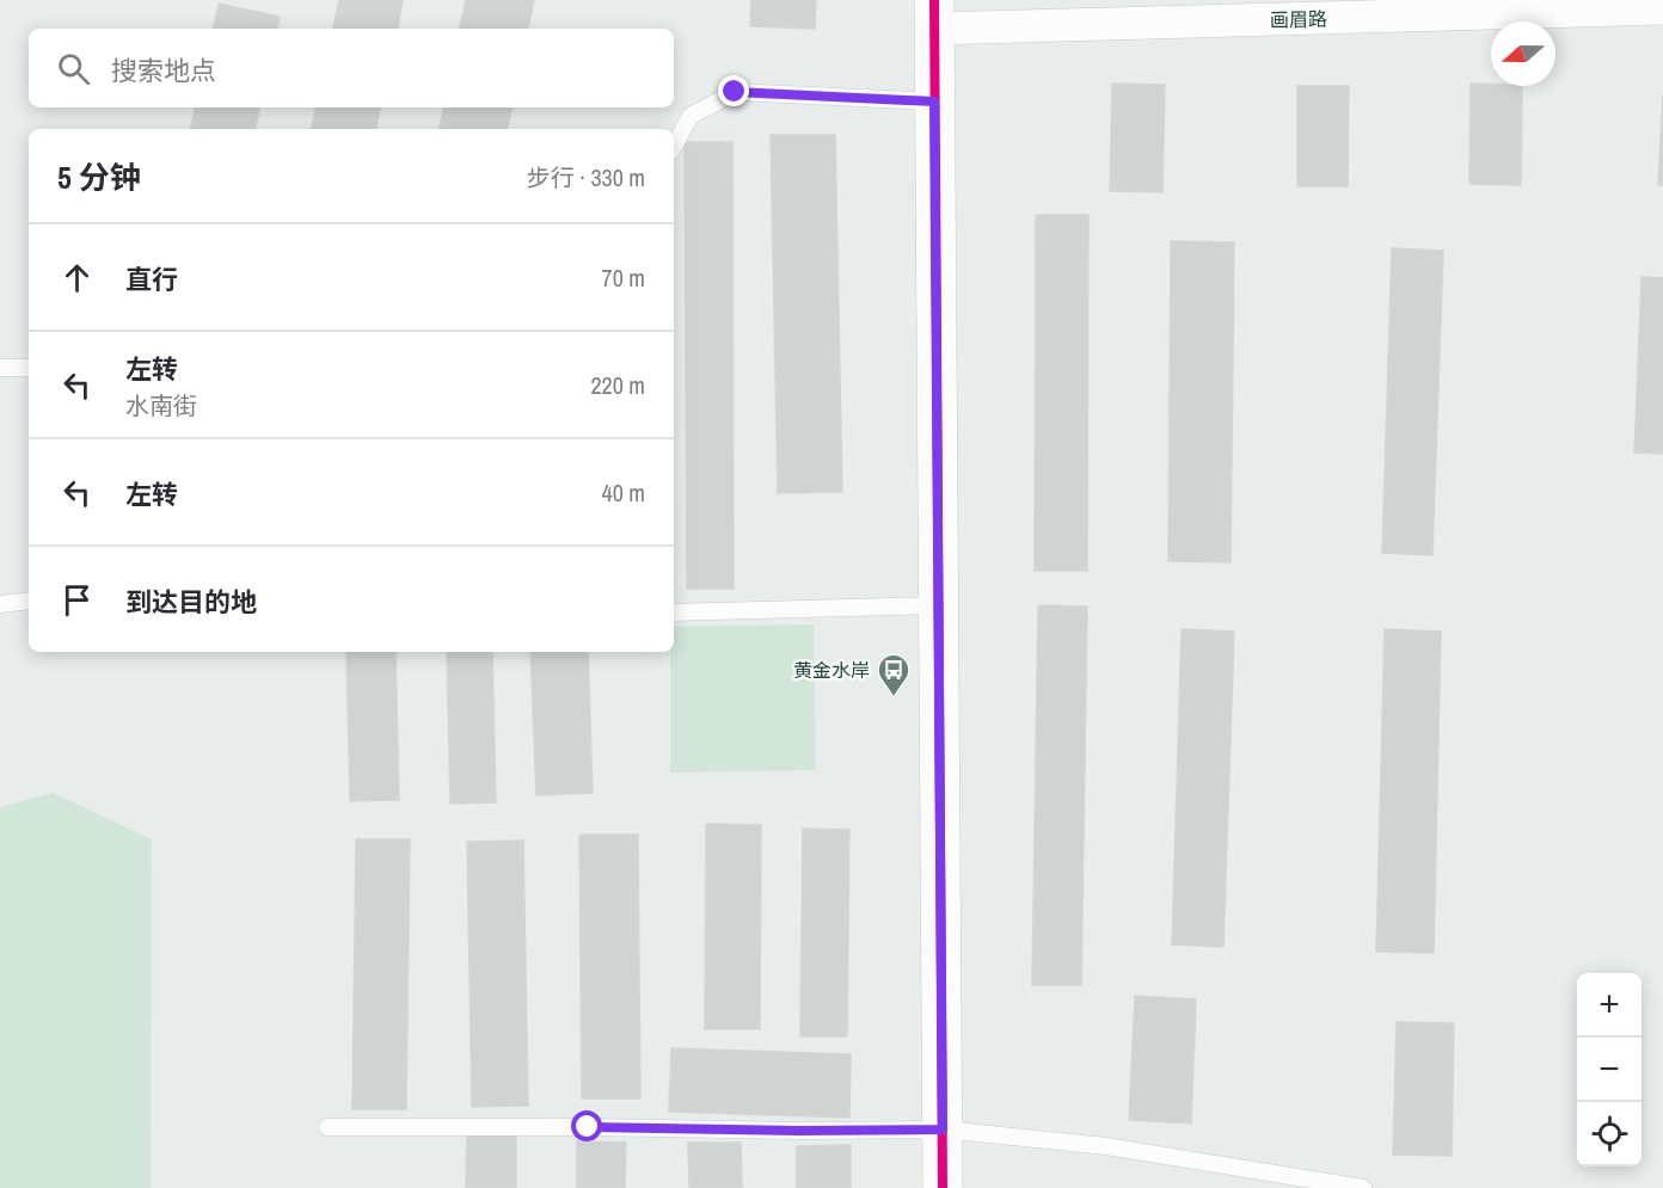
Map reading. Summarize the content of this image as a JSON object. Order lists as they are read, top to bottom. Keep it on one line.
{"streets":{"street":["画眉路"]},"places":{"bus stop":["黄金水岸"]},"north":"left","page":{"search":"搜索地点","heading":["5 分钟","步行 · 330 m"],"list":[["直行","70 m"],["左转","水南街","220 m"],["左转","40 m"],"到达目的地"],"map_buttons":["+","−"]}}
